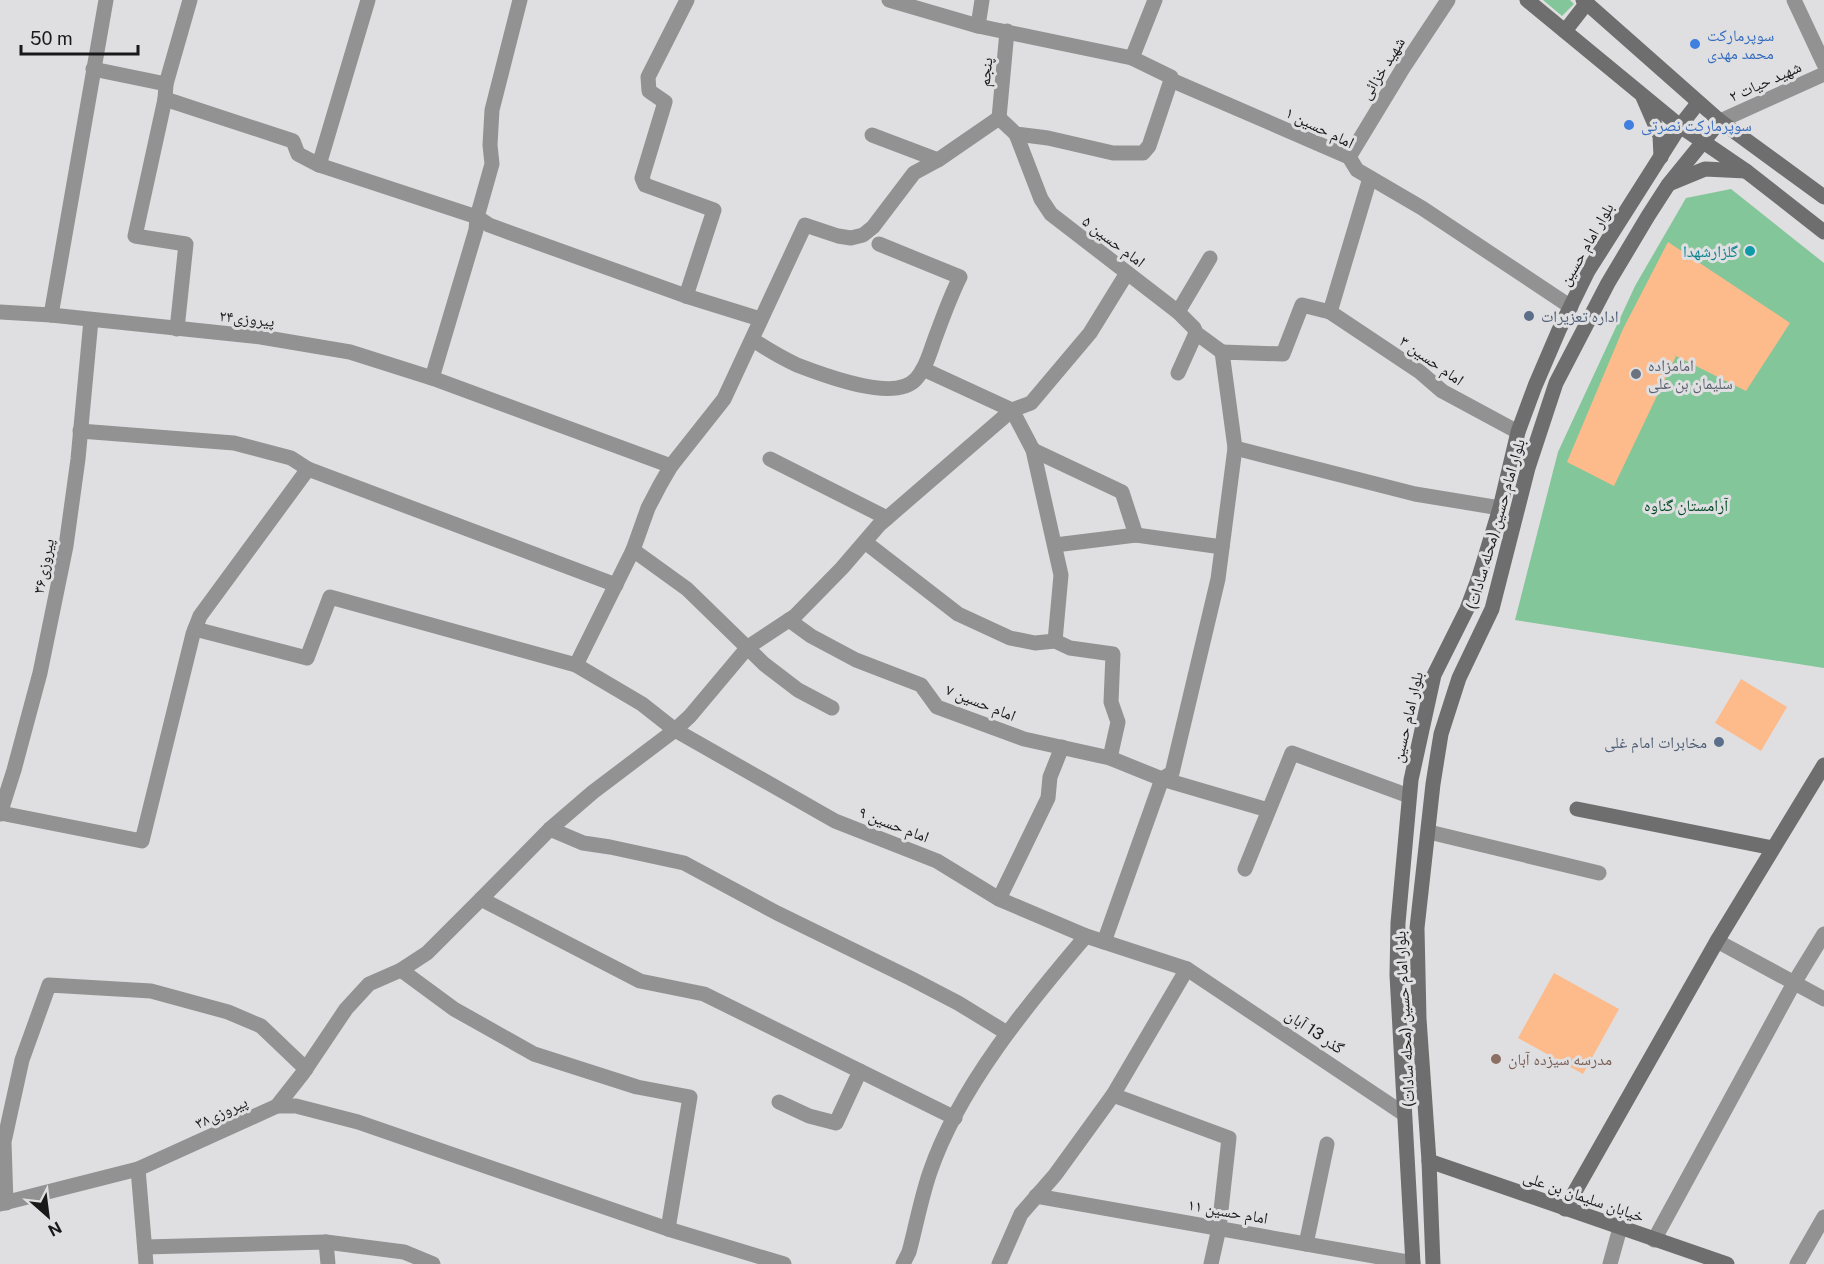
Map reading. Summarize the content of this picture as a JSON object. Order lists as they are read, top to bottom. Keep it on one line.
{"streets":{"street":["شهید خزائی","پنجم","شهید حیات ۲","امام حسین ۱","امام حسین ۵","بلوار امام حسین","پیروزی۲۴","امام حسین ۳","بلوار امام حسین (محله سادات)","پیروزی۳۶","امام حسین ۷","امام حسین ۹","گذر 13 آبان","پیروزی۳۸","خیابان سلیمان بن علی","امام حسین ۱۱"]},"crossings":[["شهید خزائی","امام حسین ۱"],["پنجم","امام حسین ۱"],["شهید حیات ۲","بلوار امام حسین (محله سادات)"],["امام حسین ۱","بلوار امام حسین"],["امام حسین ۵","پیروزی۳۸"],["بلوار امام حسین","امام حسین ۳"],["بلوار امام حسین","گذر 13 آبان"],["بلوار امام حسین","امام حسین ۱۱"],["پیروزی۲۴","پیروزی۳۶"],["بلوار امام حسین (محله سادات)","خیابان سلیمان بن علی"],["امام حسین ۷","پیروزی۳۸"],["امام حسین ۹","گذر 13 آبان"],["امام حسین ۹","پیروزی۳۸"]],"parks":["آرامستان گناوه"],"places":["سوپرمارکت محمد مهدی","سوپرمارکت نصرتی","گلزارشهدا","اداره تعزیرات","امامزاده سلیمان بن علی","مخابرات امام غلی","مدرسه سیزده آبان"],"scale_bar":"50 m","north":"bottom right"}
